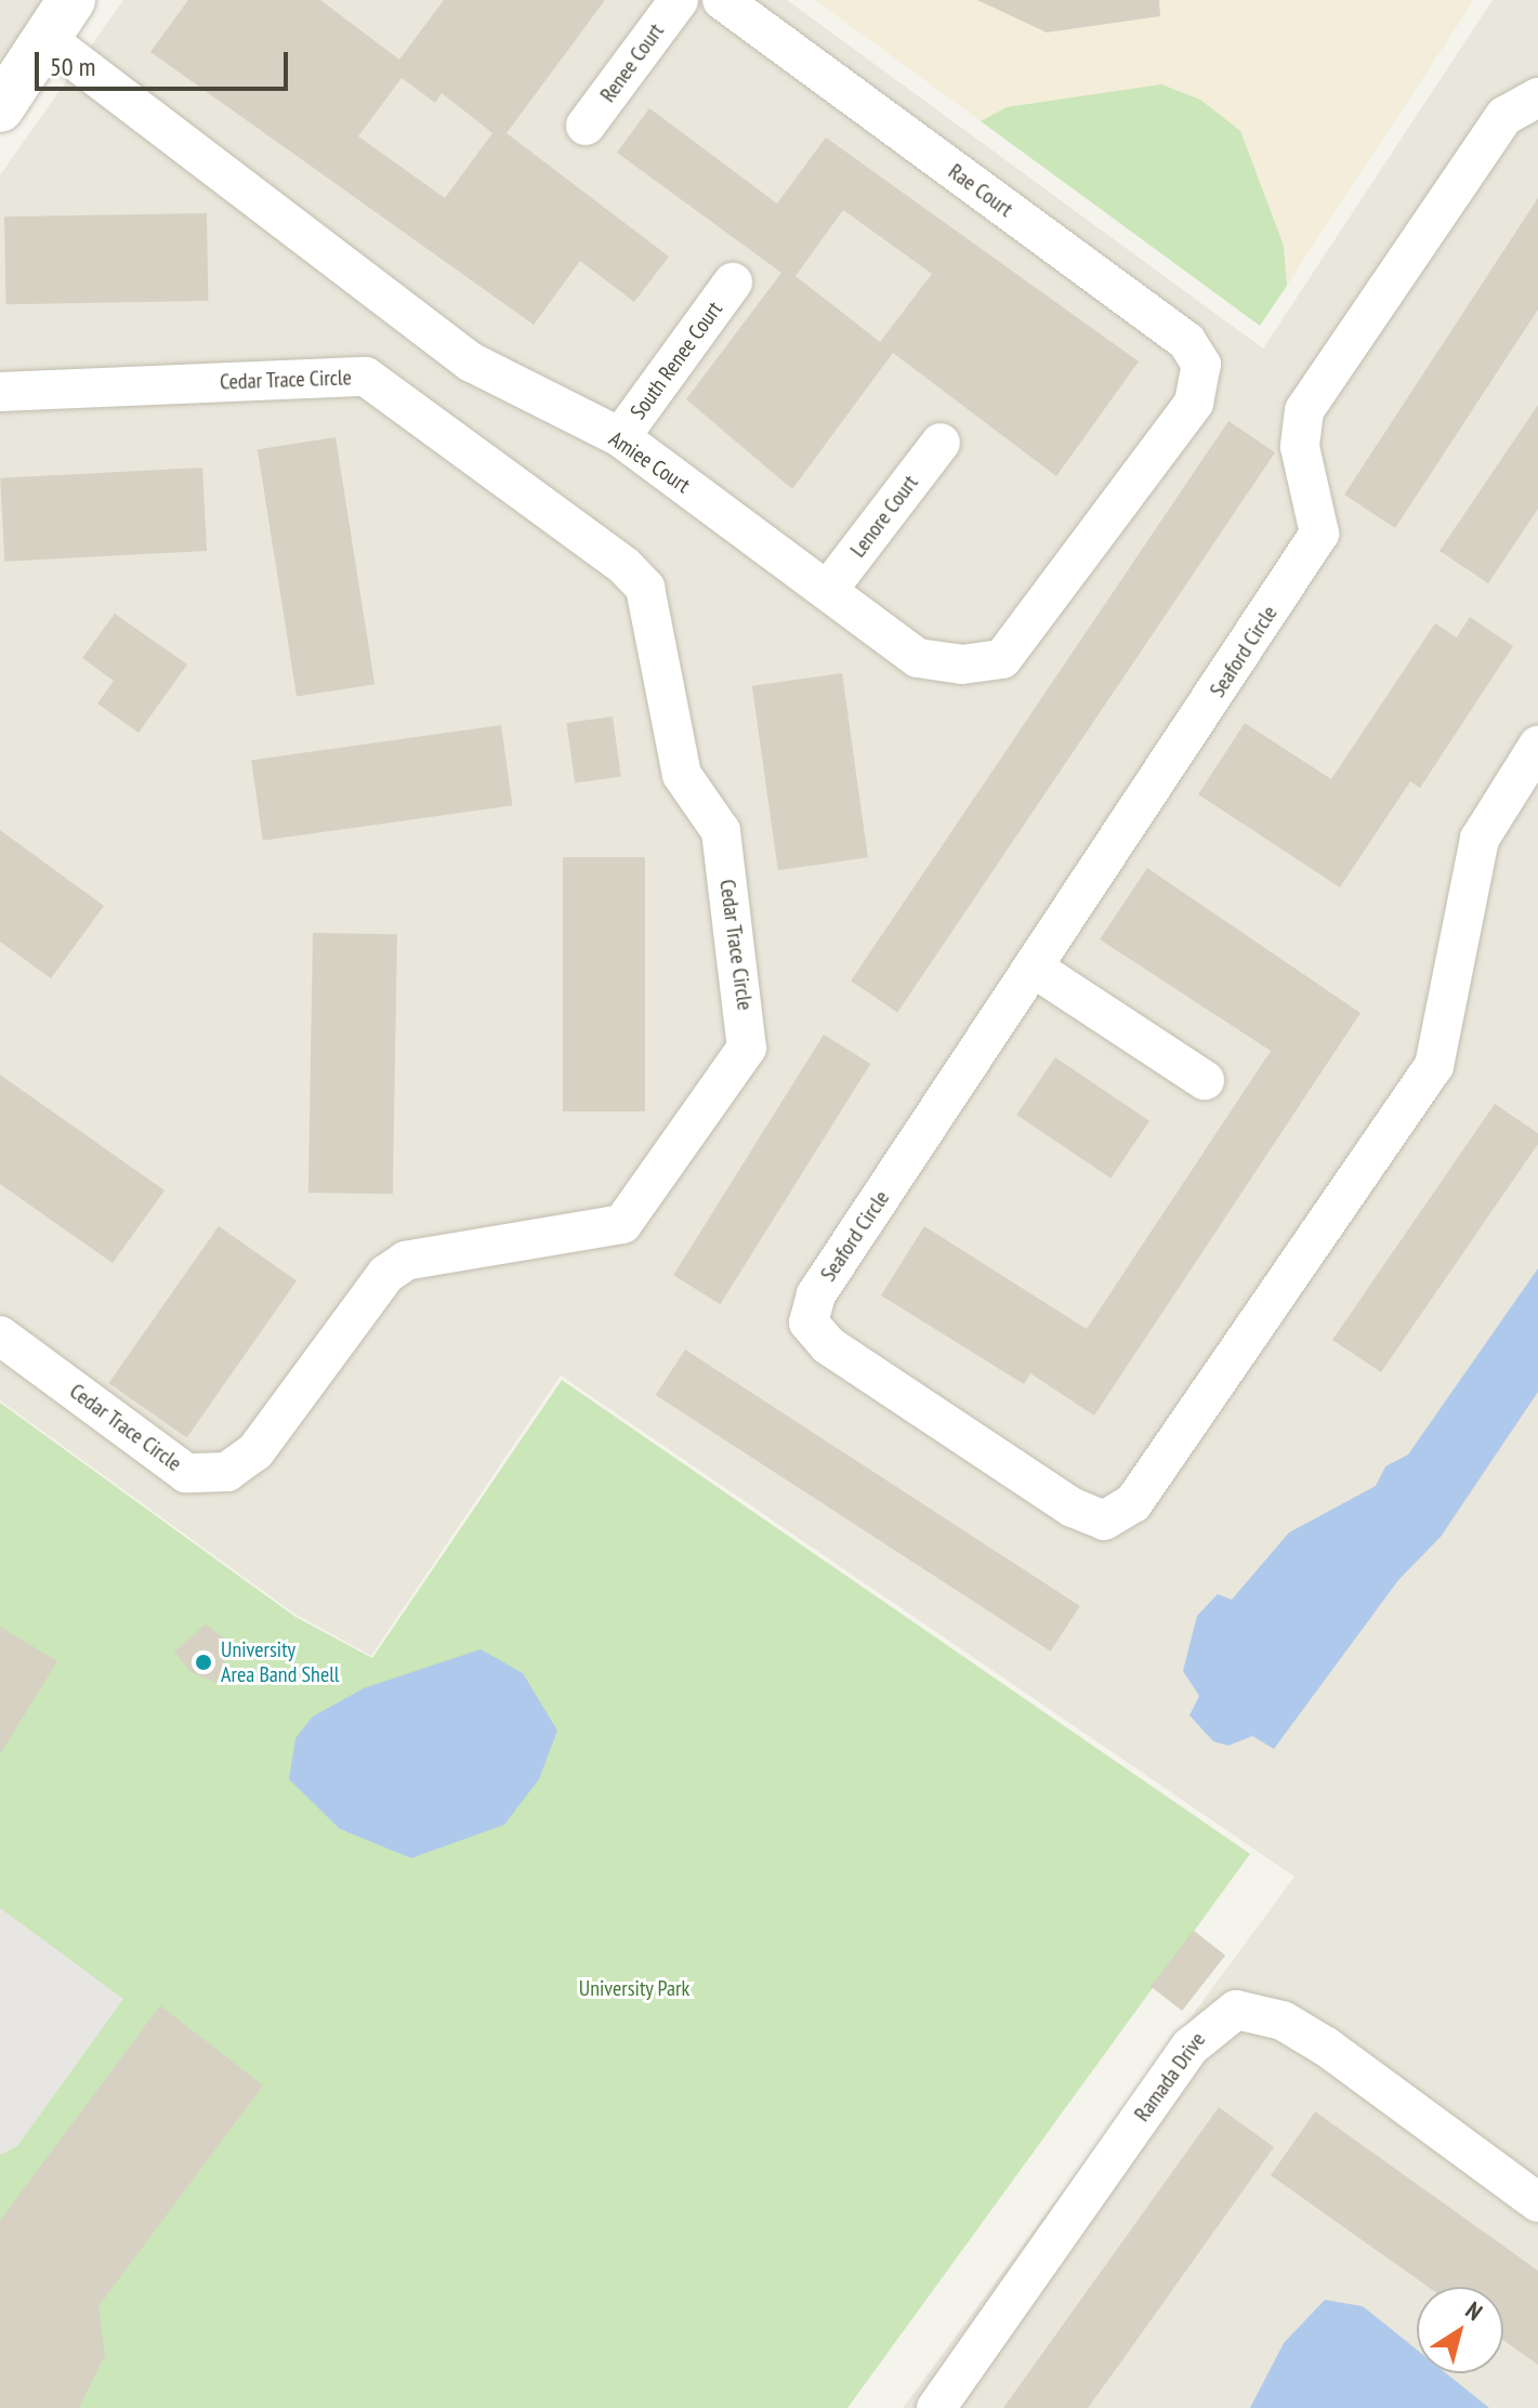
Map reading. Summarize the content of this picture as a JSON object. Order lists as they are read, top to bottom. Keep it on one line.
{"streets":{"street":["Renee Court","Rae Court","South Renee Court","Cedar Trace Circle","Amiee Court","Lenore Court","Seaford Circle","Ramada Drive"]},"crossings":[["Rae Court","Amiee Court"],["South Renee Court","Amiee Court"],["Amiee Court","Lenore Court"]],"parks":["University Park"],"places":["University Area Band Shell"],"scale_bar":"50 m","north":"top right"}
